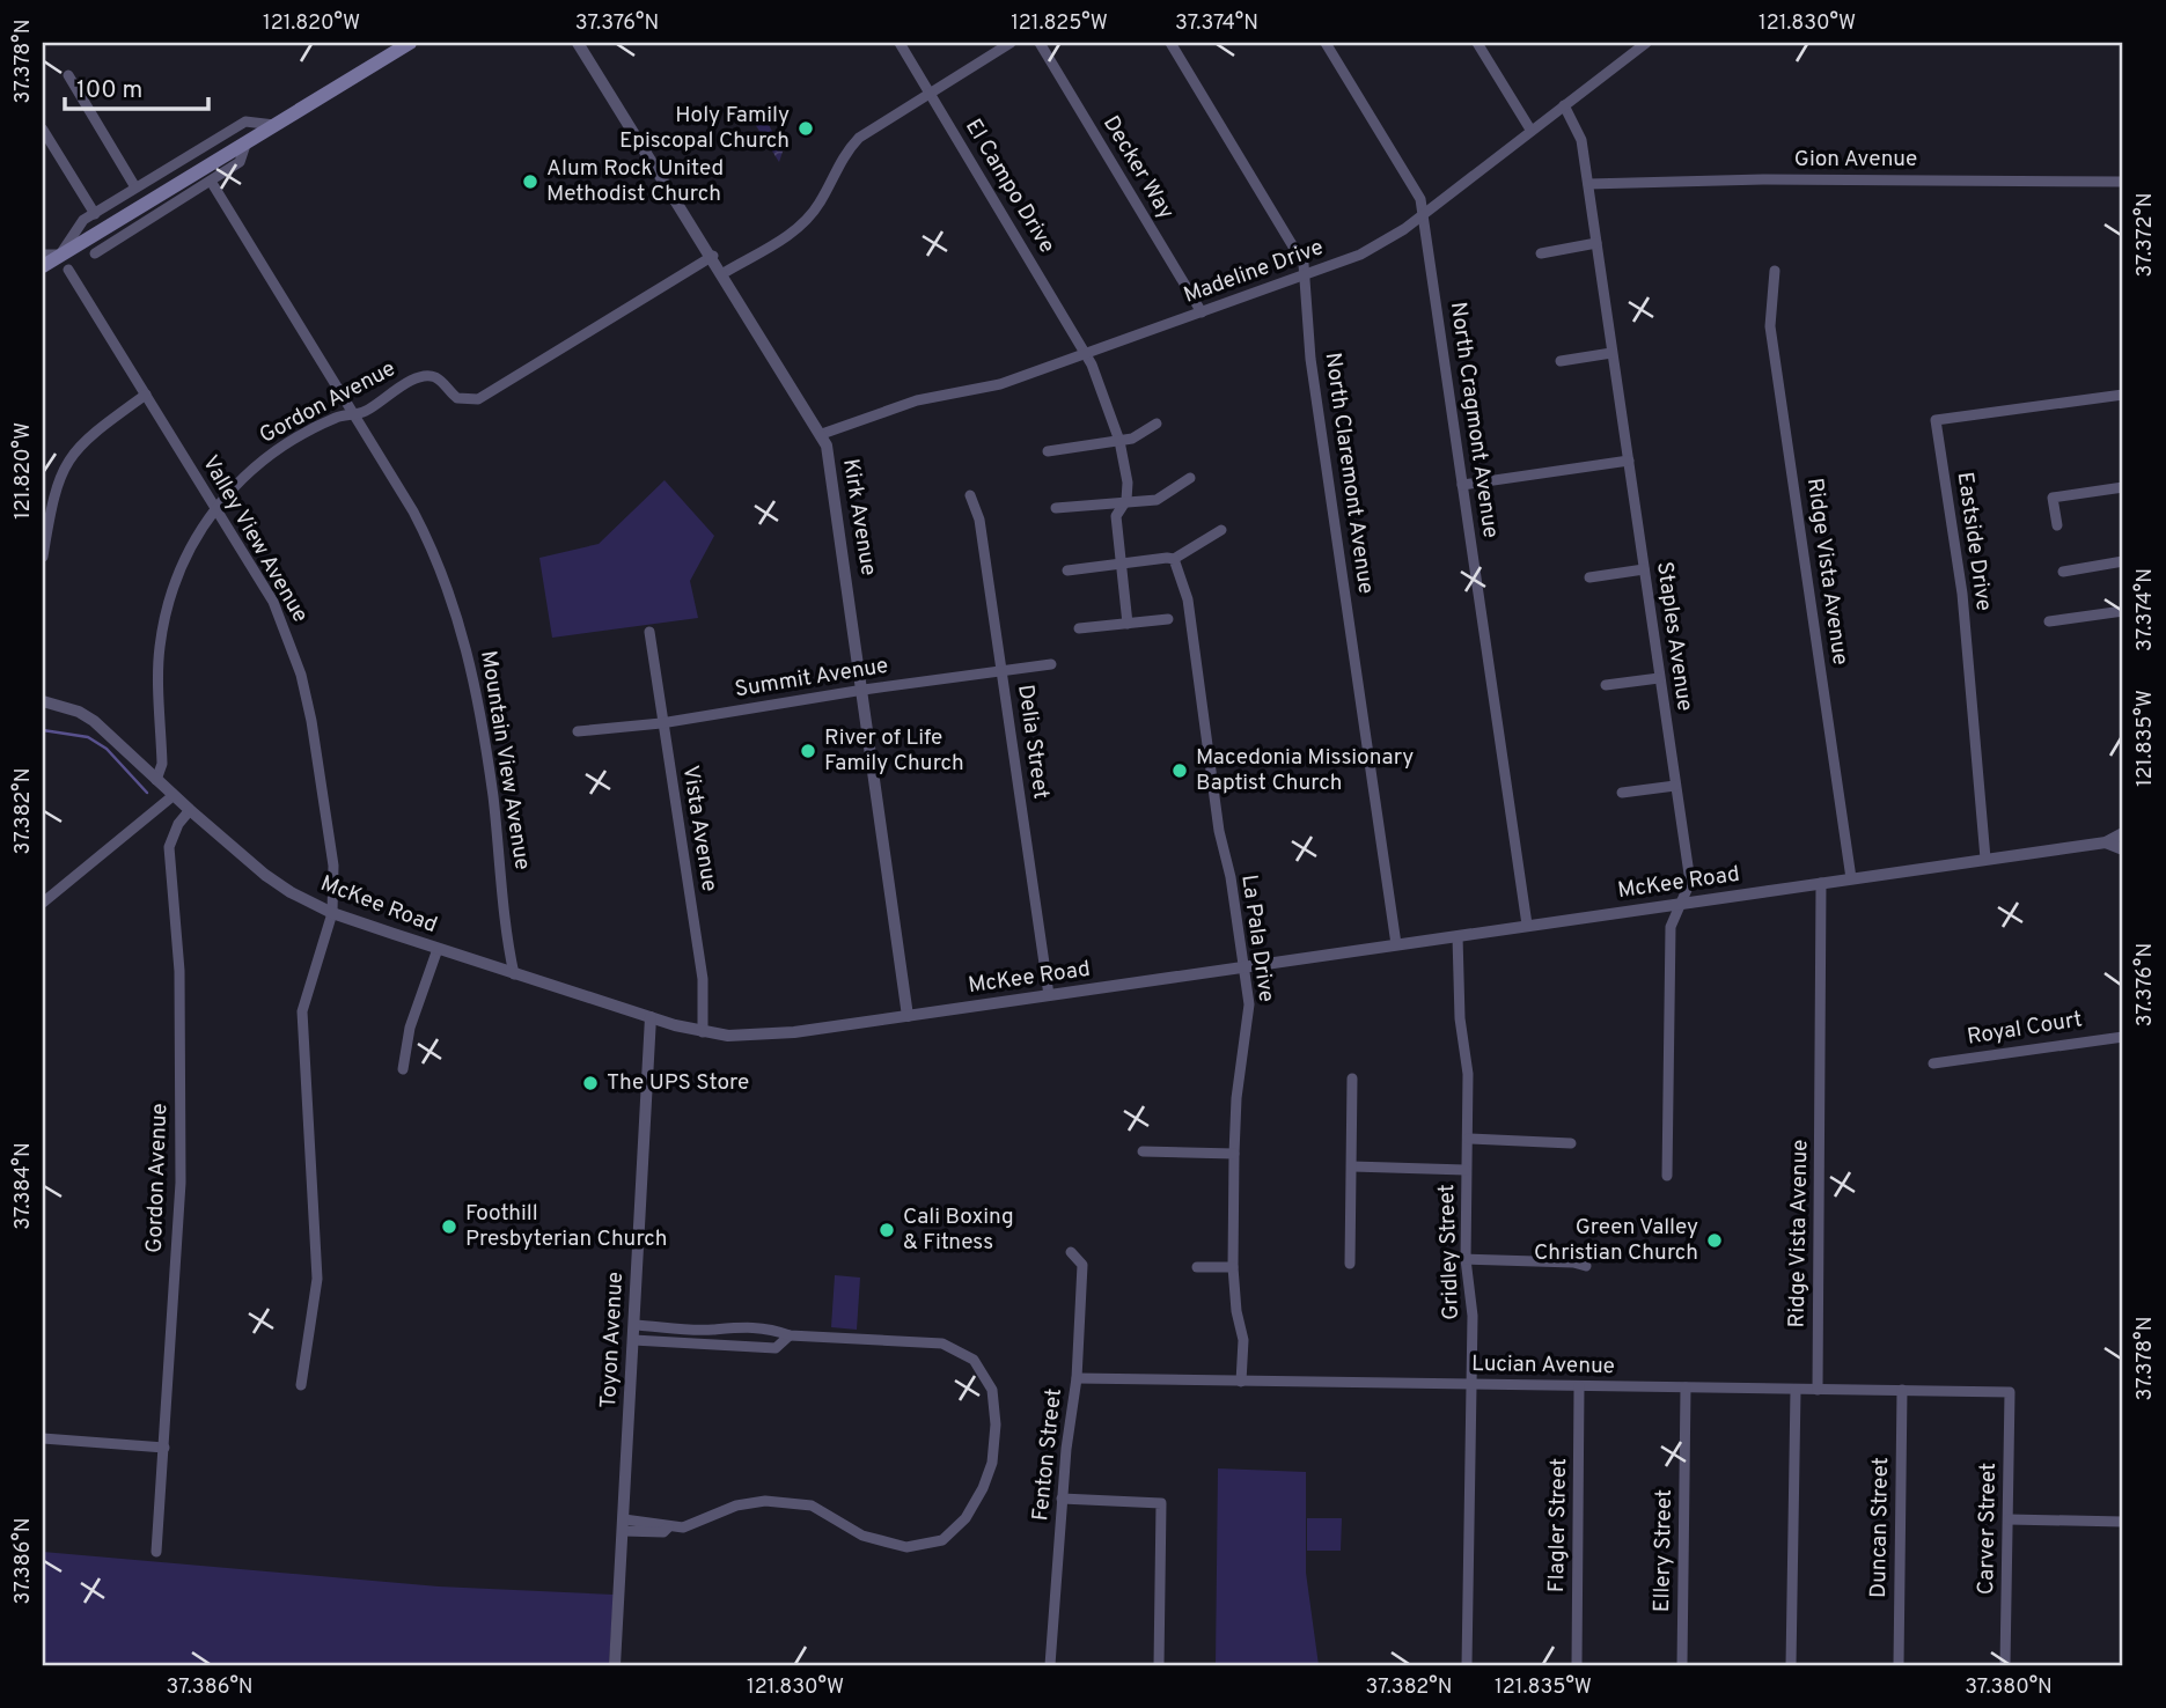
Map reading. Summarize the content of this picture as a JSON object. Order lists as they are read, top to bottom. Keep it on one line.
{"streets":{"street":["Gion Avenue","Decker Way","El Campo Drive","Madeline Drive","Gordon Avenue","North Cragmont Avenue","North Claremont Avenue","Kirk Avenue","Valley View Avenue","Eastside Drive","Ridge Vista Avenue","Staples Avenue","Summit Avenue","Delia Street","Mountain View Avenue","Vista Avenue","McKee Road","La Pala Drive","Royal Court","Gridley Street","Toyon Avenue","Lucian Avenue","Fenton Street","Flagler Street","Duncan Street","Carver Street","Ellery Street"]},"crossings":[["Gion Avenue","Staples Avenue"],["Decker Way","Madeline Drive"],["El Campo Drive","Madeline Drive"],["Madeline Drive","North Cragmont Avenue"],["Madeline Drive","North Claremont Avenue"],["Madeline Drive","Kirk Avenue"],["Madeline Drive","Staples Avenue"],["Gordon Avenue","Kirk Avenue"],["Gordon Avenue","Valley View Avenue"],["Gordon Avenue","Mountain View Avenue"],["Gordon Avenue","McKee Road"],["North Cragmont Avenue","McKee Road"],["North Claremont Avenue","McKee Road"],["Kirk Avenue","Summit Avenue"],["Kirk Avenue","McKee Road"],["Valley View Avenue","McKee Road"],["Eastside Drive","McKee Road"],["Ridge Vista Avenue","McKee Road"],["Ridge Vista Avenue","Lucian Avenue"],["Staples Avenue","McKee Road"],["Summit Avenue","Delia Street"],["Summit Avenue","Vista Avenue"],["Delia Street","McKee Road"],["Mountain View Avenue","McKee Road"],["Vista Avenue","McKee Road"],["McKee Road","La Pala Drive"],["McKee Road","Gridley Street"],["McKee Road","Toyon Avenue"],["La Pala Drive","Lucian Avenue"],["Gridley Street","Lucian Avenue"],["Lucian Avenue","Fenton Street"],["Lucian Avenue","Flagler Street"],["Lucian Avenue","Duncan Street"],["Lucian Avenue","Carver Street"],["Lucian Avenue","Ellery Street"]],"places":["Holy Family Episcopal Church","Alum Rock United Methodist Church","River of Life Family Church","Macedonia Missionary Baptist Church","The UPS Store","Foothill Presbyterian Church","Cali Boxing & Fitness","Green Valley Christian Church"],"scale_bar":"100 m","coordinates":["121.820°W","37.376°N","121.825°W","37.374°N","121.830°W","37.378°N","37.372°N","121.835°W","37.382°N","37.384°N","37.386°N","37.380°N"]}
